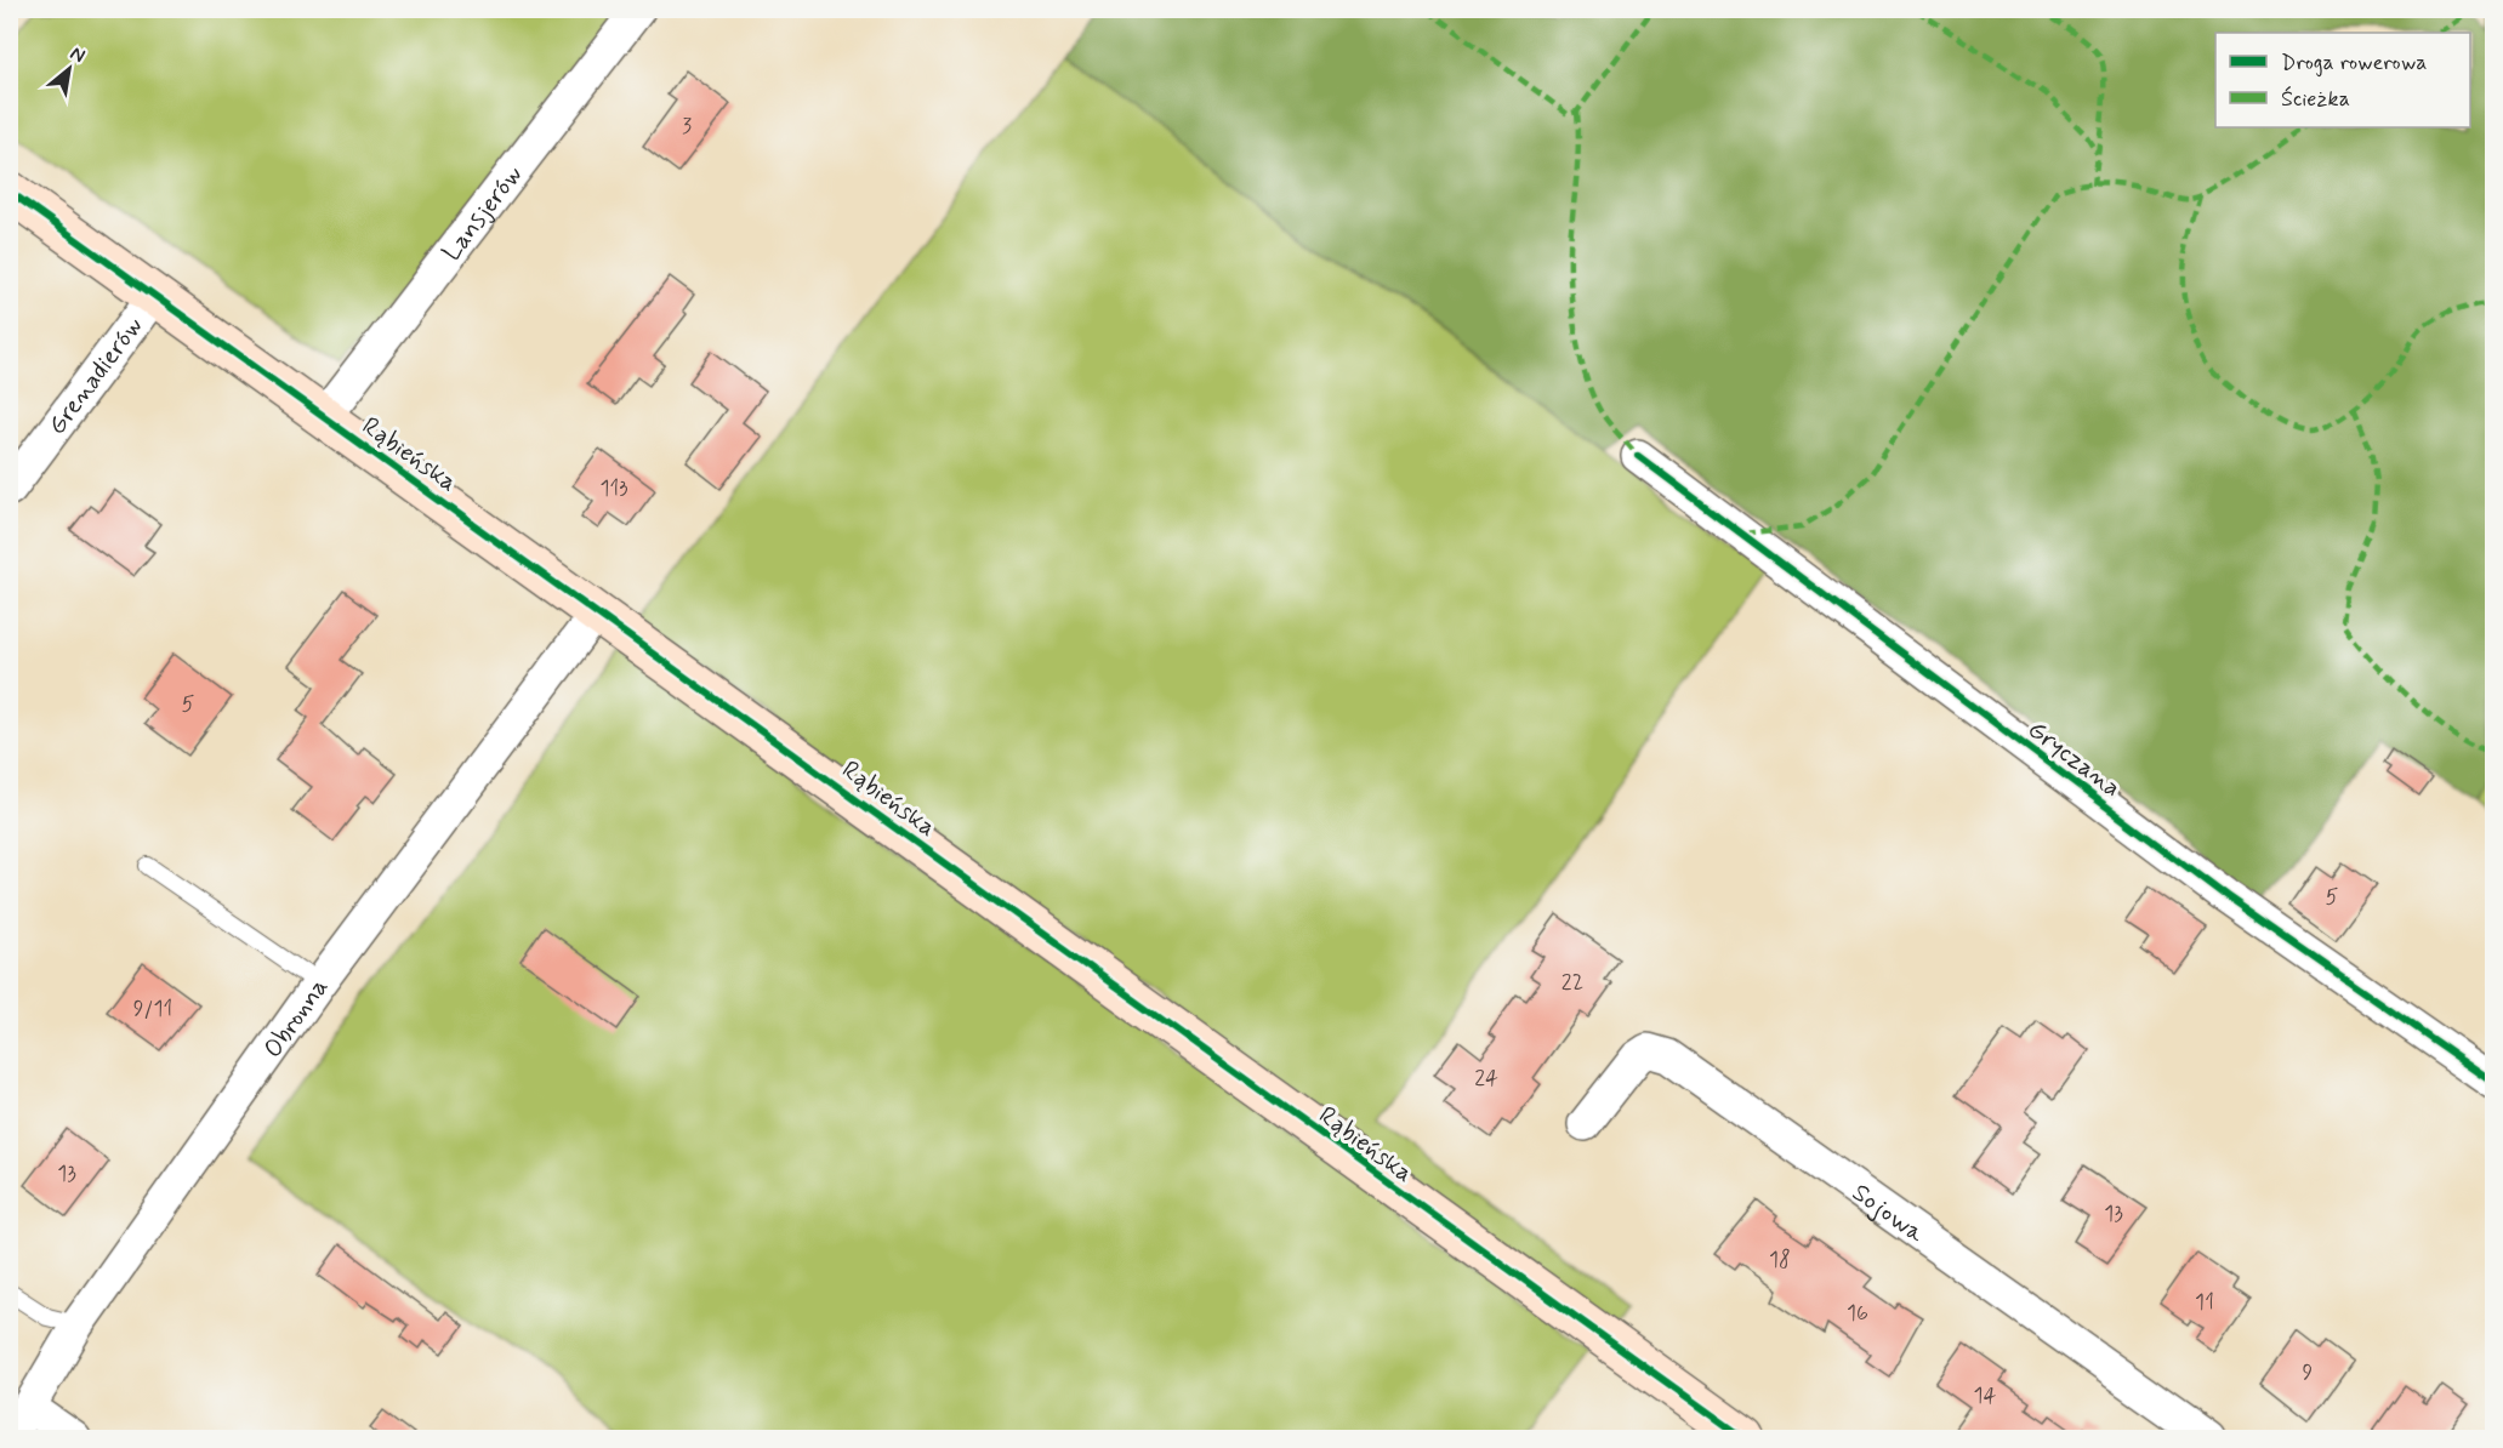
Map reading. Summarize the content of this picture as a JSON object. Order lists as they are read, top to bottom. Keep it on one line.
{"streets":{"street":["Lansjerów","Grenadierów","Rąbieńska","Gryczana","Obronna","Sojowa"]},"crossings":[["Lansjerów","Rąbieńska"],["Grenadierów","Rąbieńska"],["Rąbieńska","Obronna"]],"house_numbers":["3","113","5","5","22","9/11","24","13","13","18","11","16","9","14"],"legend":["Droga rowerowa","Ścieżka"],"north":"top right"}
